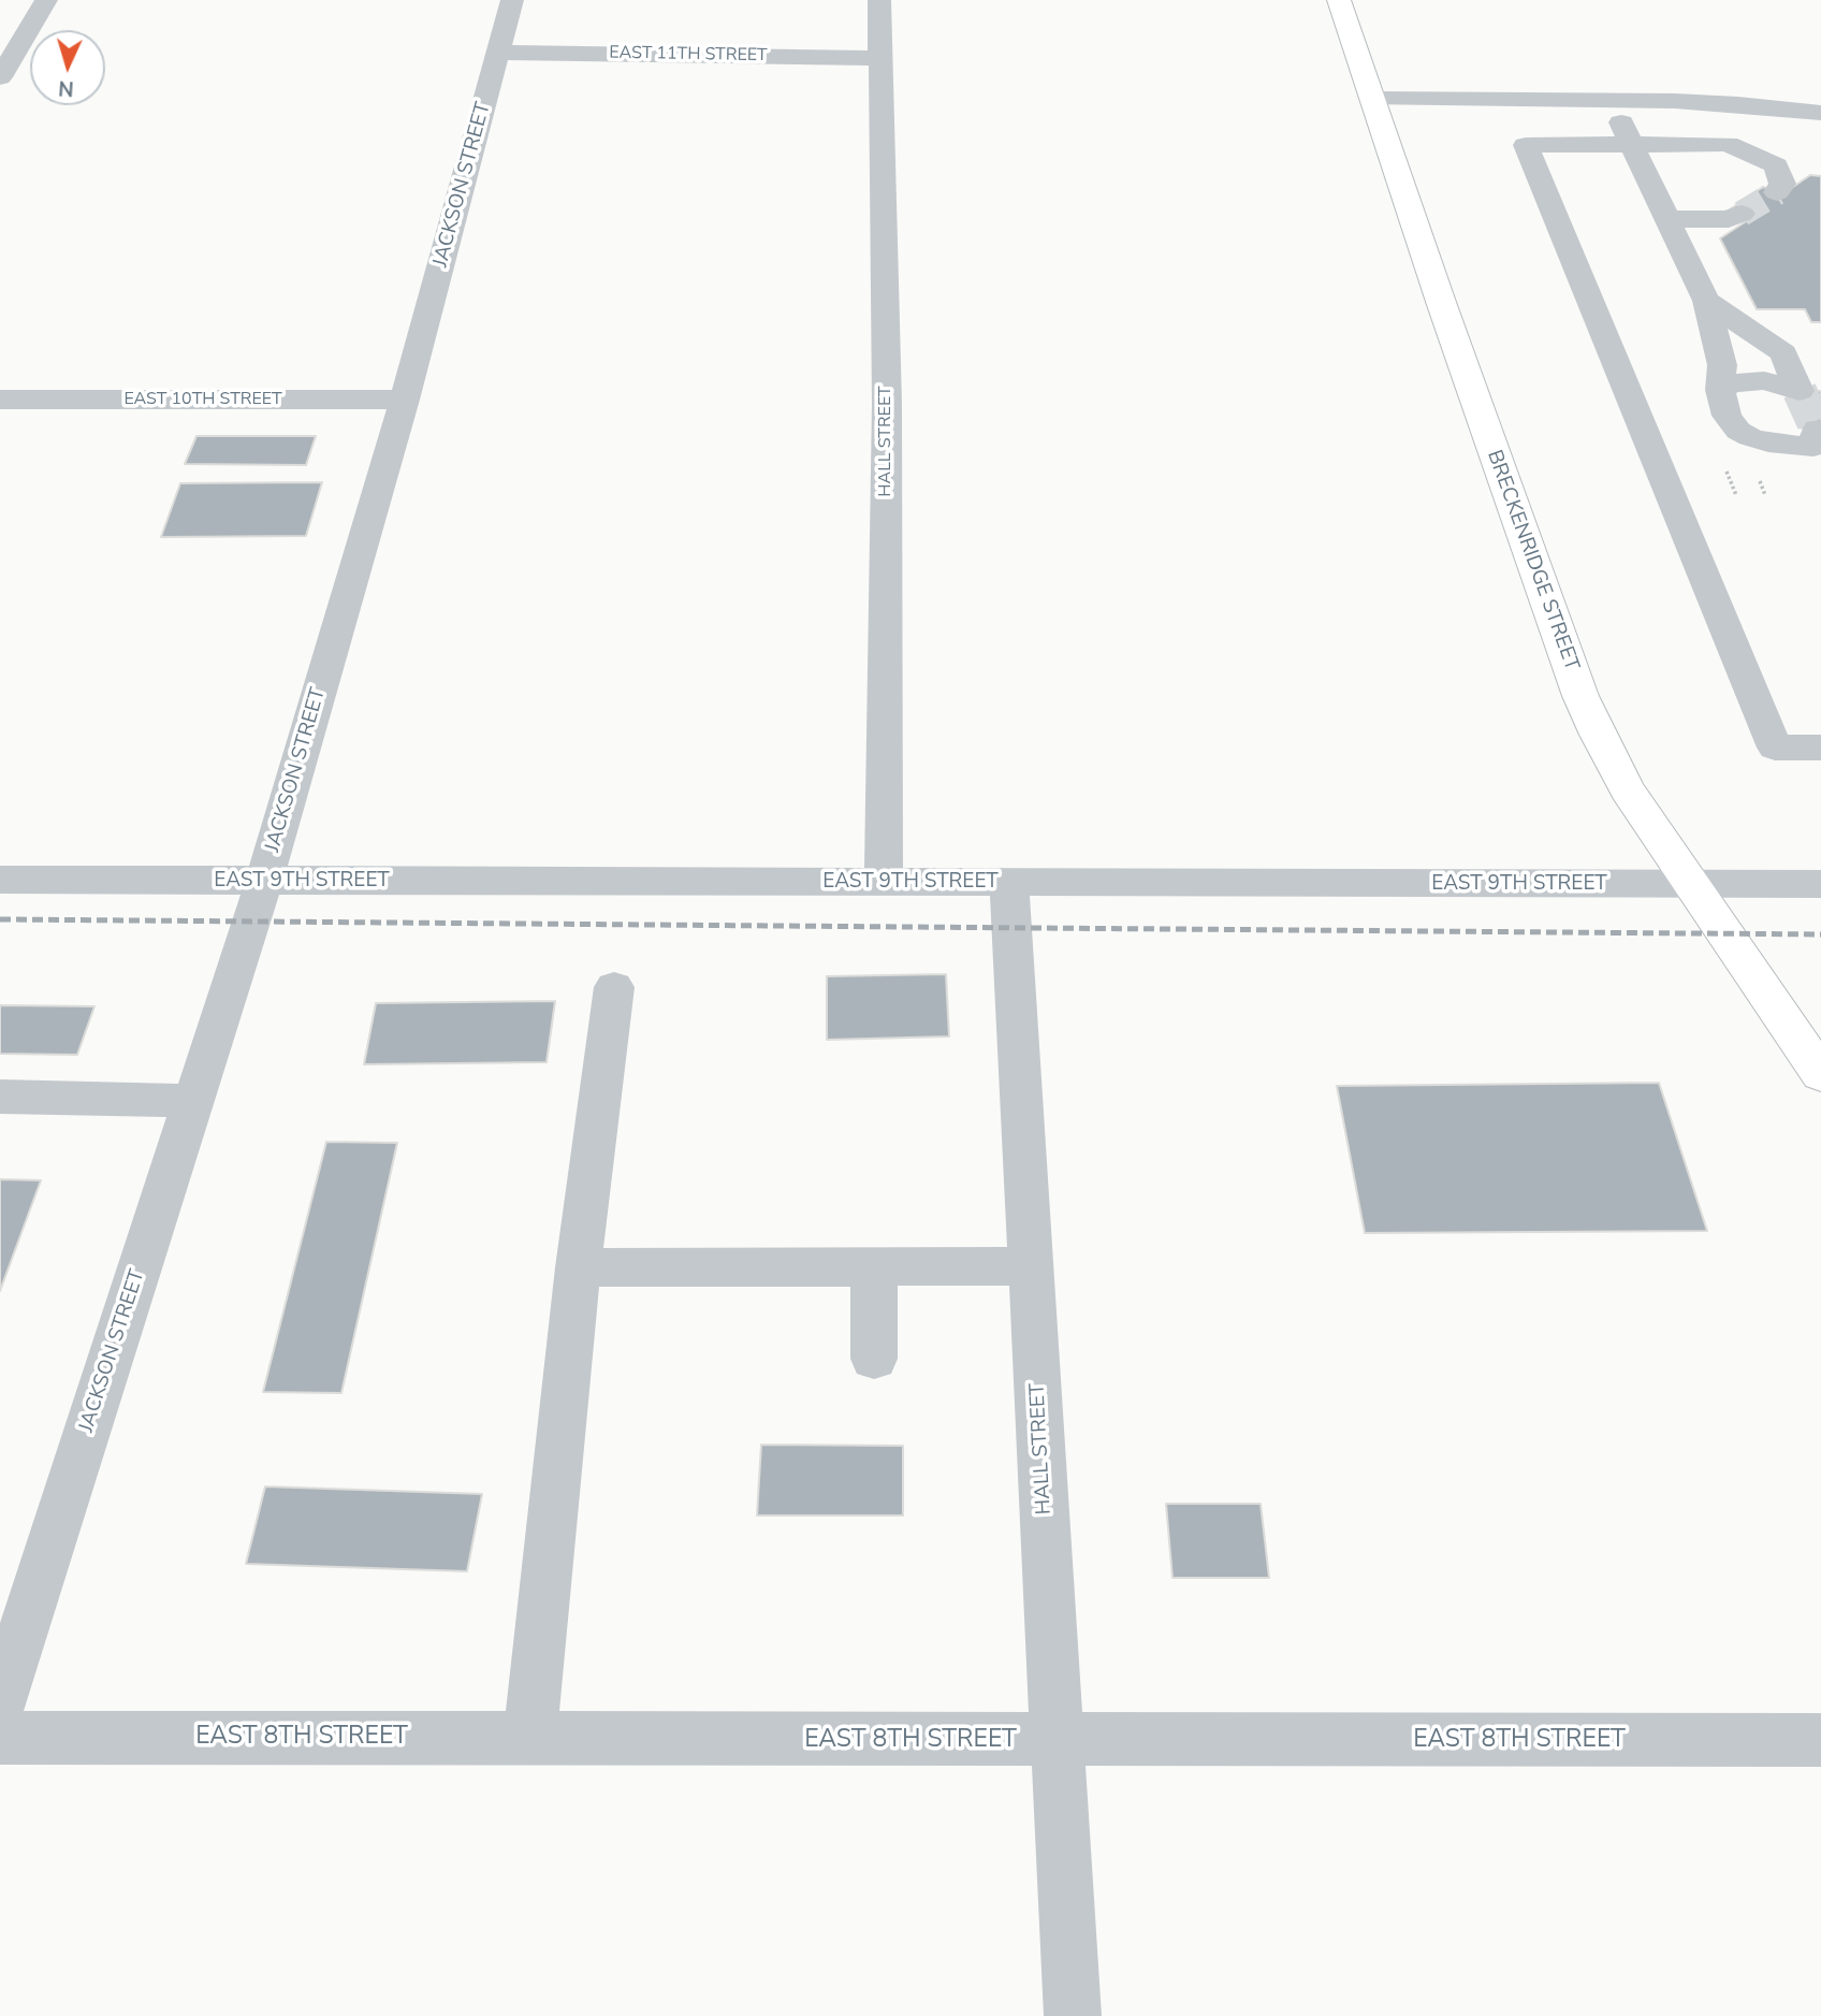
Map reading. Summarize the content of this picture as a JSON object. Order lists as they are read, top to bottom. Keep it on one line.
{"streets":{"main road":["BRECKENRIDGE STREET"],"street":["EAST 11TH STREET","JACKSON STREET","EAST 10TH STREET","HALL STREET","EAST 9TH STREET","EAST 8TH STREET"]},"crossings":[["EAST 11TH STREET","JACKSON STREET"],["EAST 11TH STREET","HALL STREET"],["JACKSON STREET","EAST 10TH STREET"],["JACKSON STREET","EAST 9TH STREET"],["HALL STREET","EAST 9TH STREET"],["HALL STREET","EAST 8TH STREET"],["BRECKENRIDGE STREET","EAST 9TH STREET"]],"north":"bottom"}
